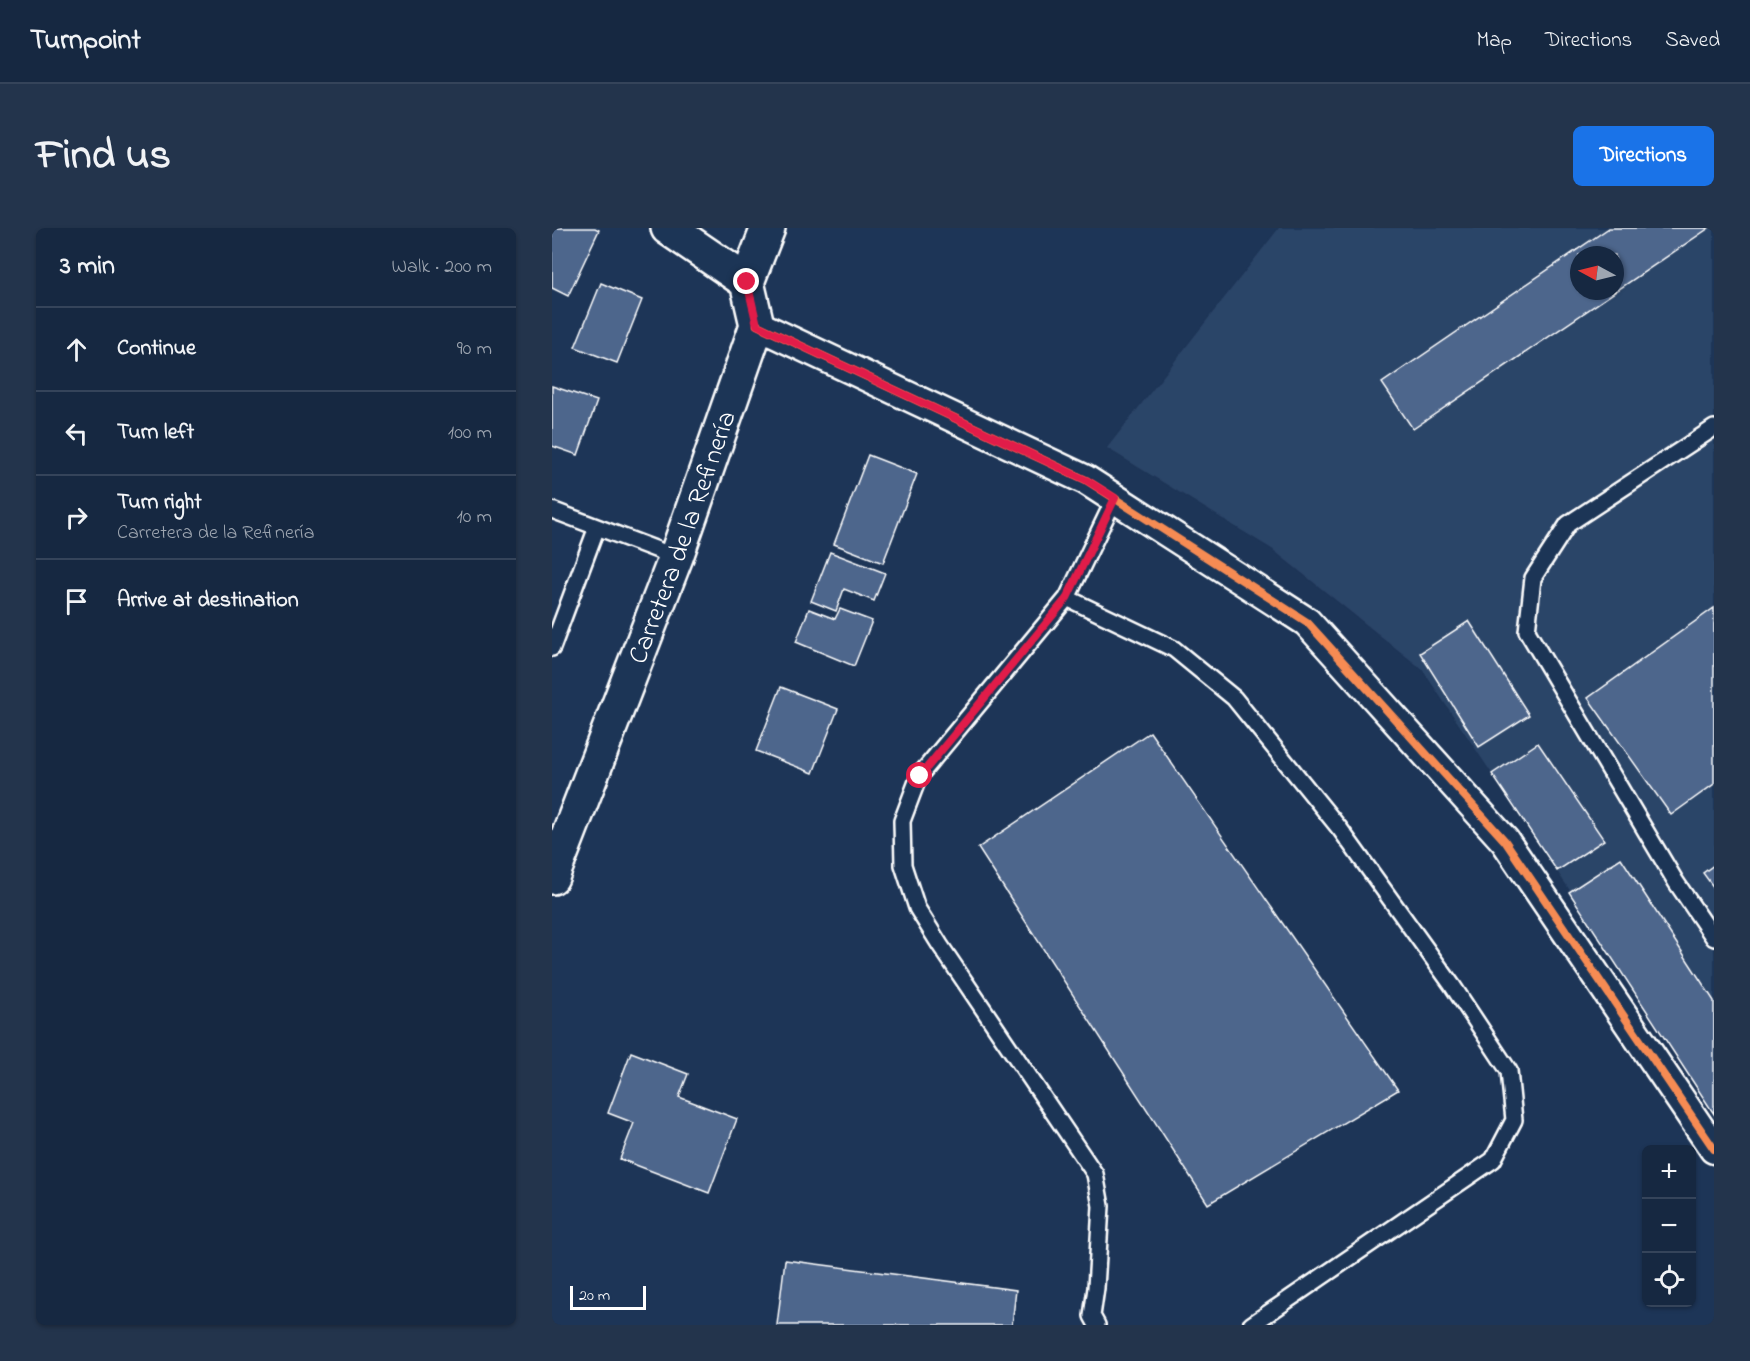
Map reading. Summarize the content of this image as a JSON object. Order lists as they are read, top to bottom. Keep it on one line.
{"streets":{"main road":["Carretera de la Refinería"]},"scale_bar":"20 m","north":"left","page":{"header":"Turnpoint","nav":["Map","Directions","Saved"],"title":"Find us","buttons":"Directions","heading":["3 min","Walk · 200 m"],"list":[["Continue","90 m"],["Turn left","100 m"],["Turn right","Carretera de la Refinería","10 m"],"Arrive at destination"],"map_buttons":["+","−"],"scale":"20 m"}}
